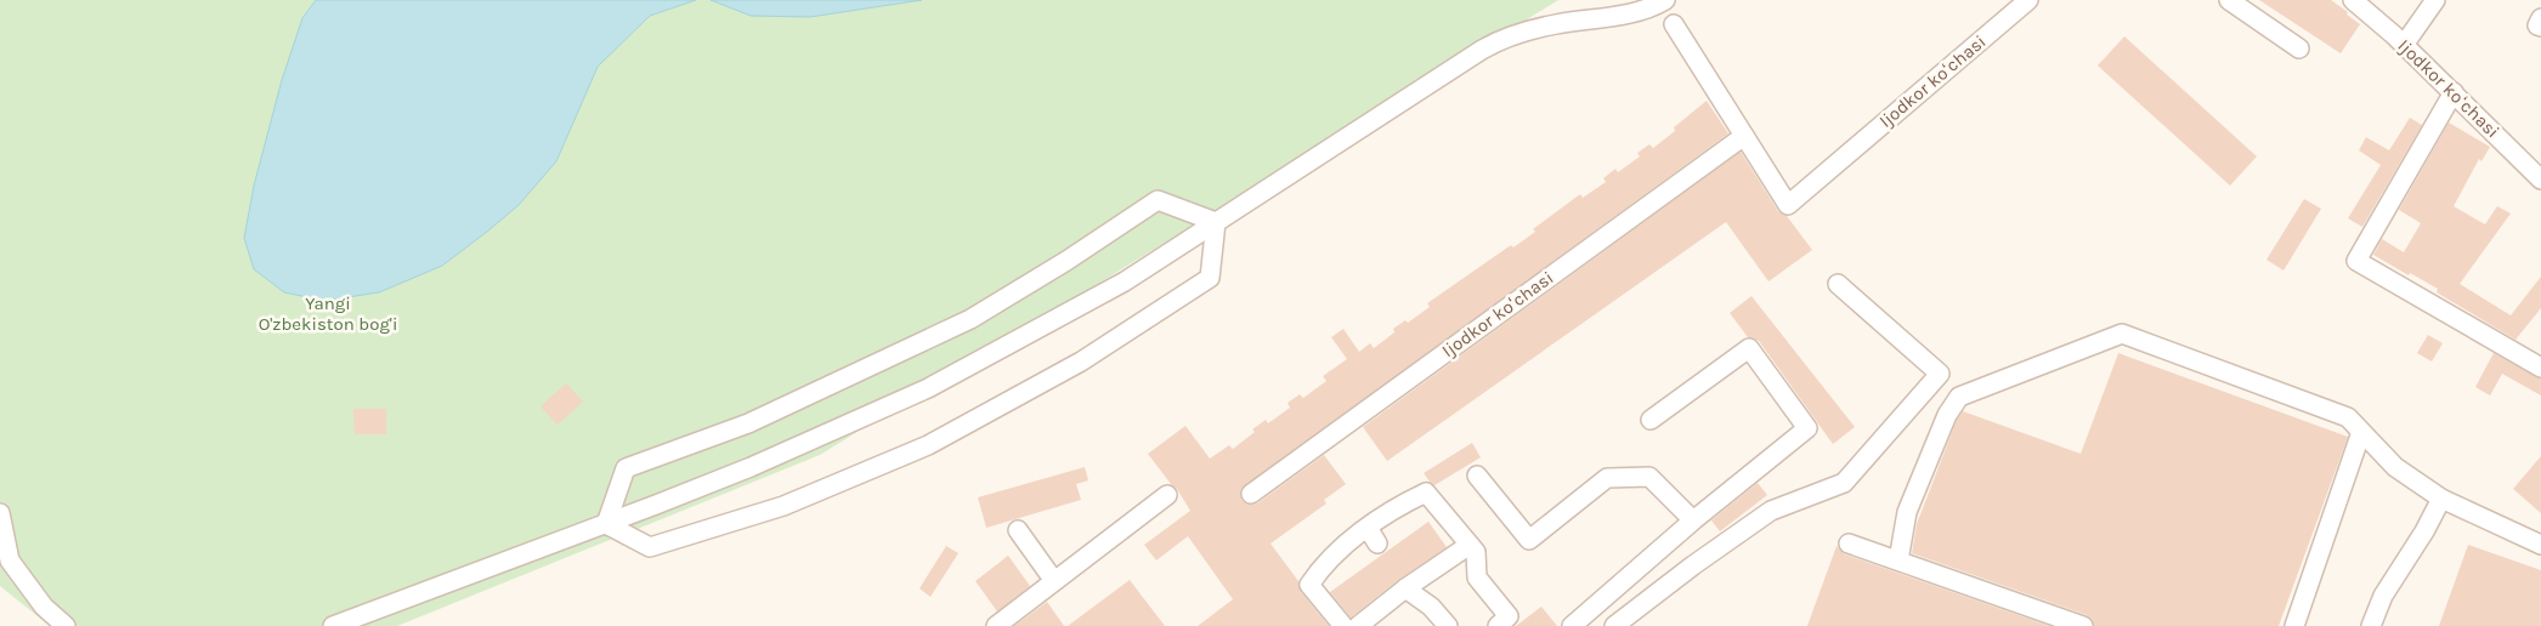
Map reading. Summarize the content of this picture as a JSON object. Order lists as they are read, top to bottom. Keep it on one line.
{"streets":{"street":["Ijodkor koʻchasi"]},"parks":["Yangi O'zbekiston bog'i"]}
